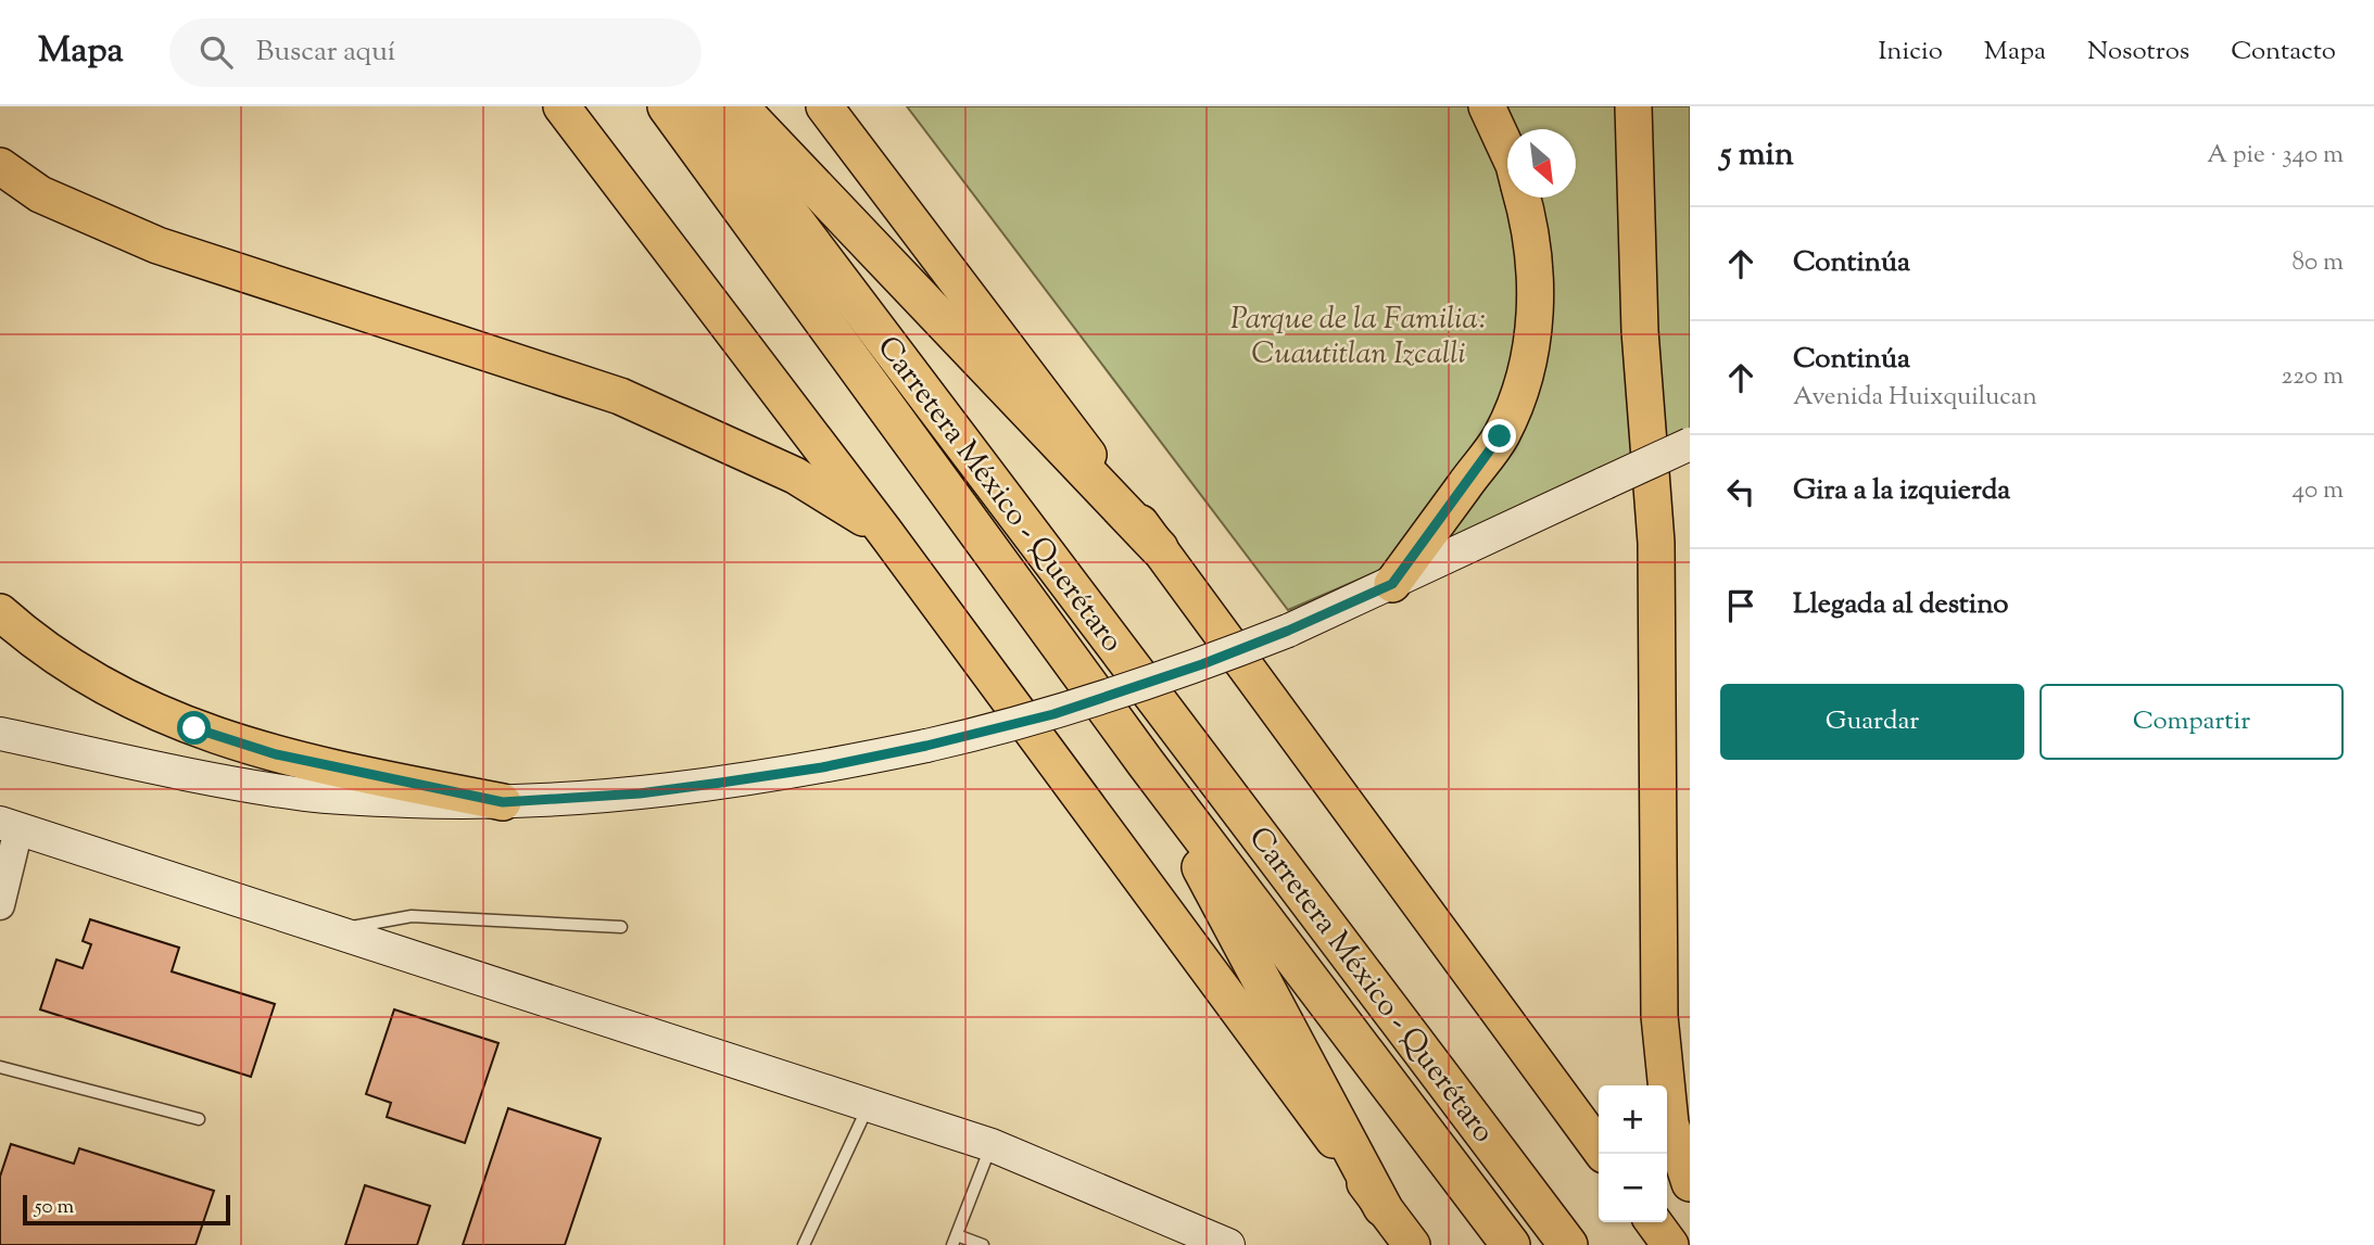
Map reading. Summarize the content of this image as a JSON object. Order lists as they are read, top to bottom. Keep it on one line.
{"streets":{"highway":["Carretera México - Querétaro"]},"parks":["Parque de la Familia: Cuautitlan Izcalli"],"scale_bar":"50 m","north":"bottom right","page":{"header":"Mapa","search":"Buscar aquí","nav":["Inicio","Mapa","Nosotros","Contacto"],"heading":["5 min","A pie · 340 m"],"list":[["Continúa","80 m"],["Continúa","Avenida Huixquilucan","220 m"],["Gira a la izquierda","40 m"],"Llegada al destino"],"buttons":["Guardar","Compartir"],"map_buttons":["+","−"],"scale":"50 m"}}
